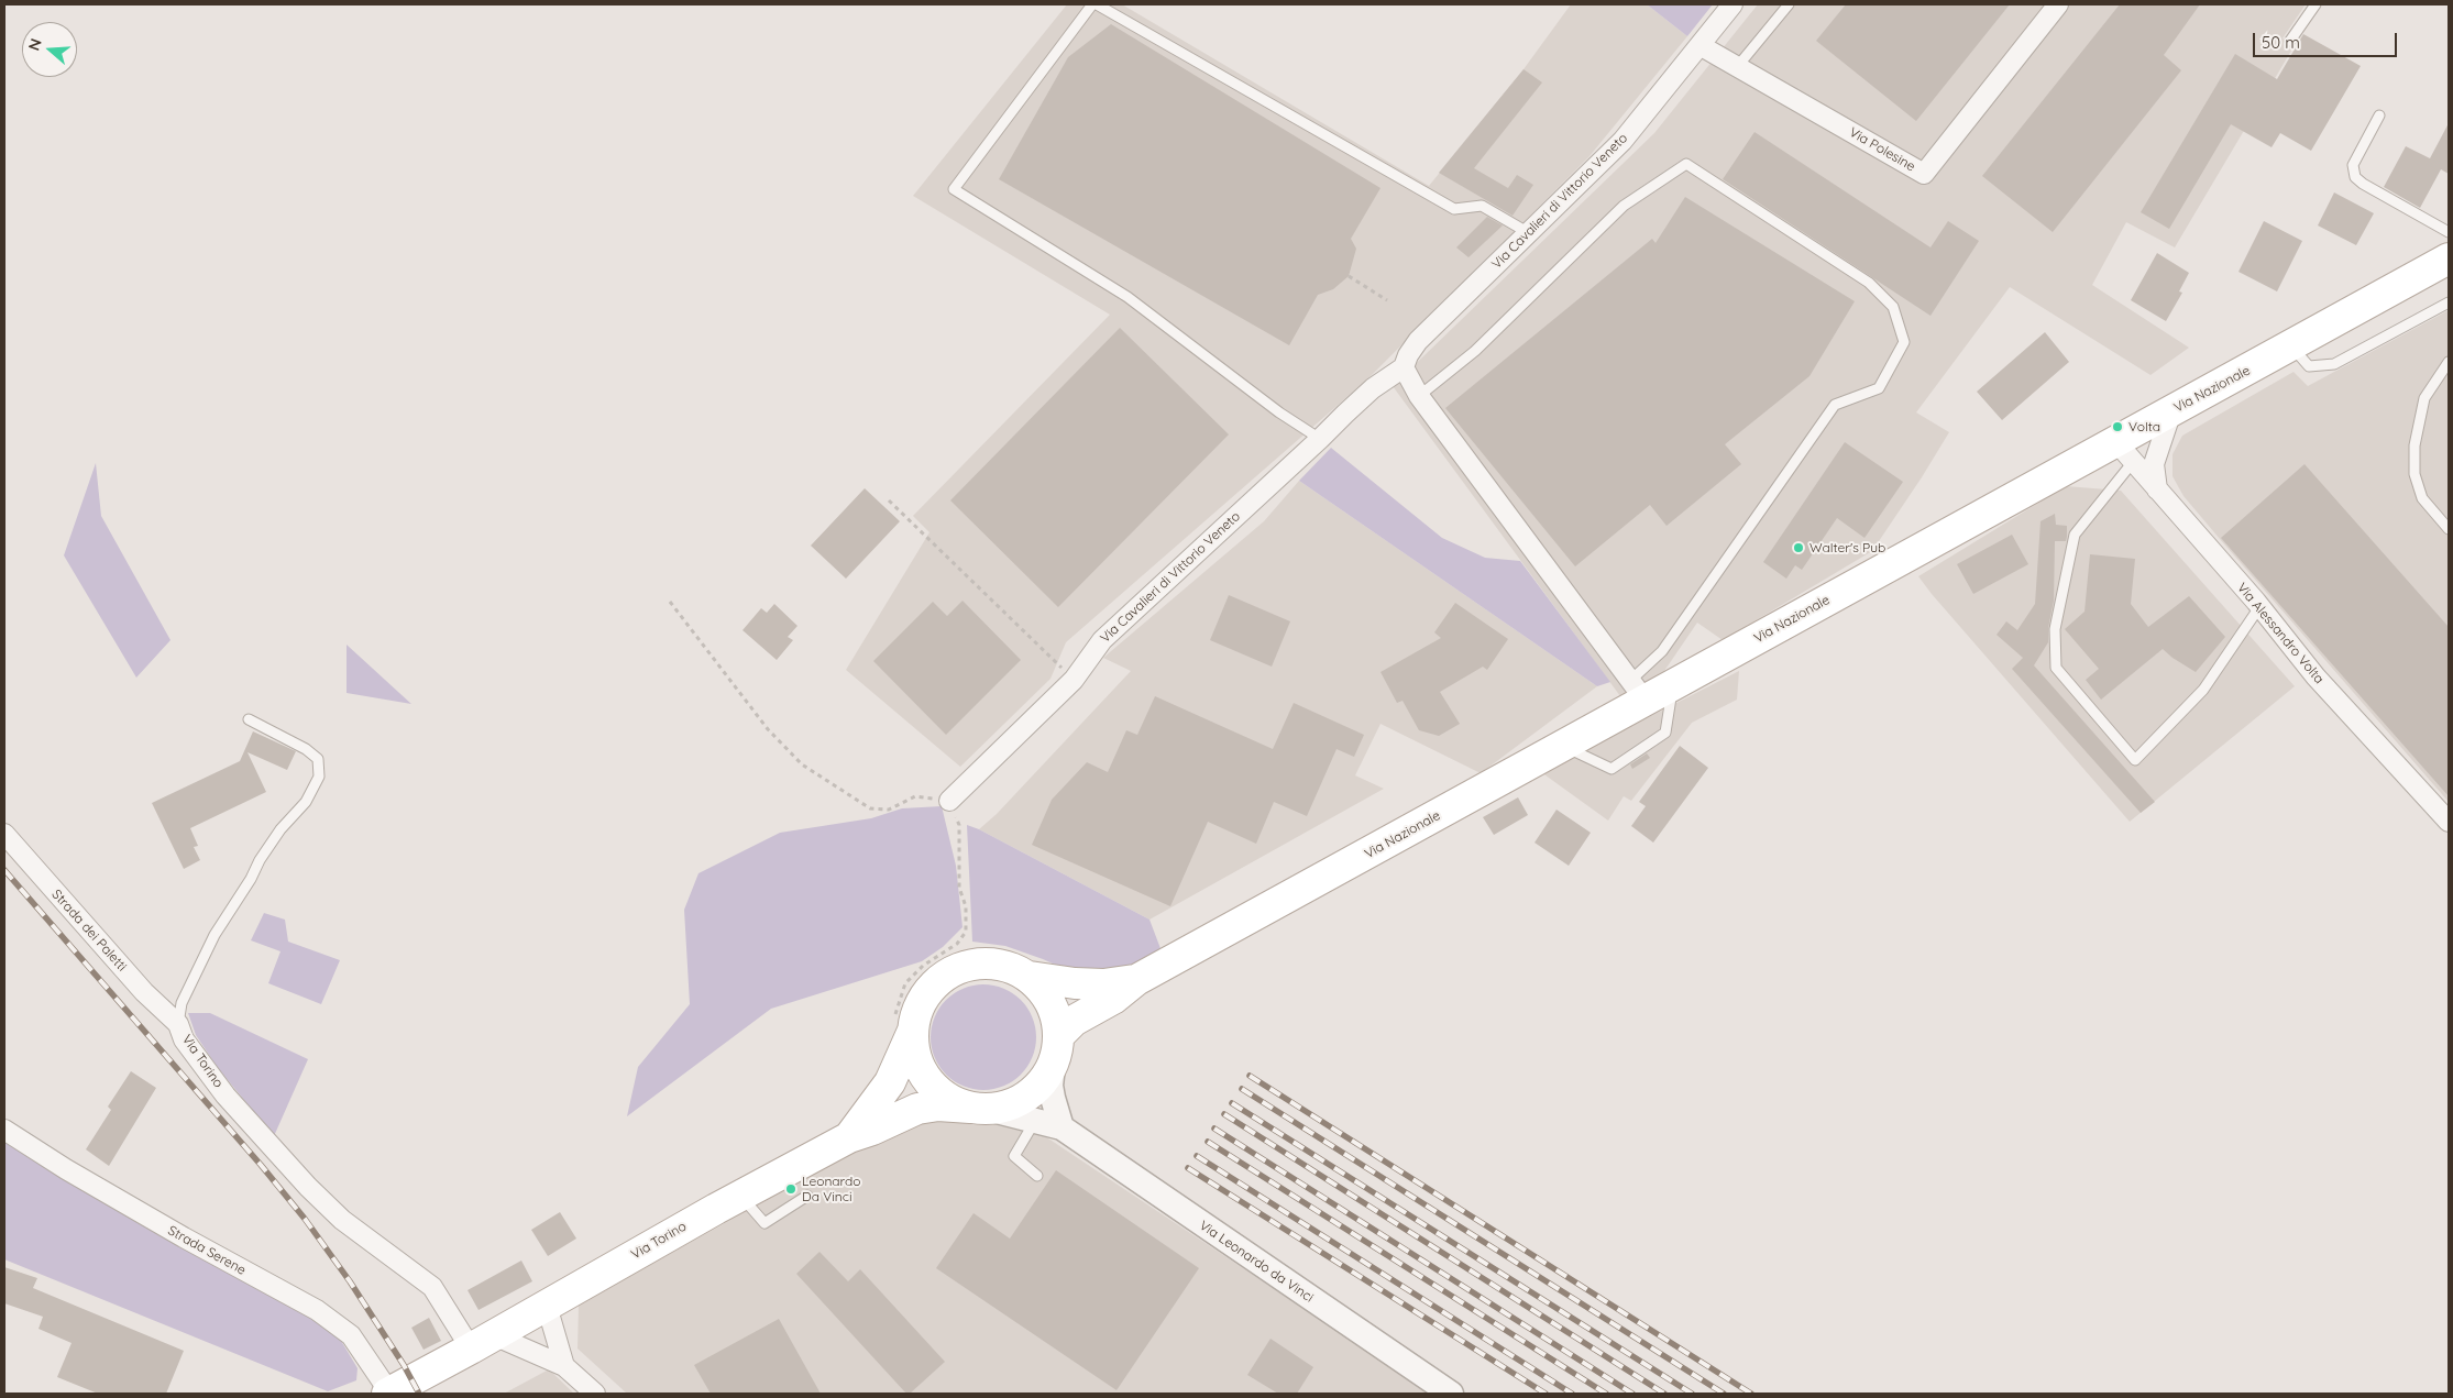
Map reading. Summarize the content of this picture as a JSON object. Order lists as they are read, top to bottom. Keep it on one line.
{"streets":{"main road":["Via Nazionale","Via Torino"],"street":["Via Polesine","Via Cavalieri di Vittorio Veneto","Via Alessandro Volta","Strada dei Paletti","Strada Serene","Via Leonardo da Vinci"]},"crossings":[["Via Polesine","Via Cavalieri di Vittorio Veneto"],["Via Nazionale","Via Alessandro Volta"],["Via Nazionale","Via Torino"],["Via Nazionale","Via Leonardo da Vinci"],["Strada dei Paletti","Via Torino"],["Via Torino","Strada Serene"],["Via Torino","Via Leonardo da Vinci"]],"places":["Volta","Walter's Pub","Leonardo Da Vinci"],"scale_bar":"50 m","north":"left"}
